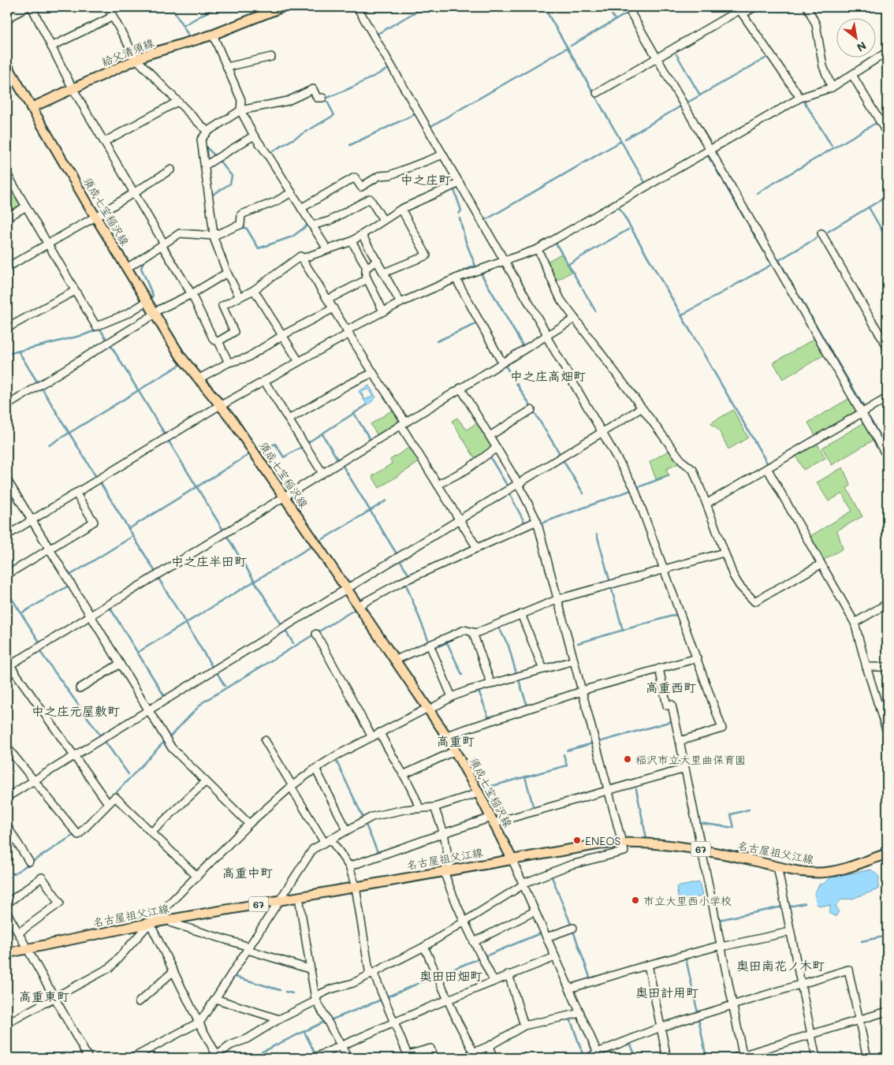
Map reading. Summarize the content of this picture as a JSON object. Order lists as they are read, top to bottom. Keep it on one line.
{"streets":{"main road":["給父清須線","須成七宝稲沢線","67","名古屋祖父江線"]},"crossings":[["給父清須線","須成七宝稲沢線"],["須成七宝稲沢線","名古屋祖父江線"]],"districts":["中之庄町","中之庄高畑町","中之庄半田町","高重西町","中之庄元屋敷町","高重町","高重中町","奥田南花ノ木町","奥田田畑町","奥田計用町","高重東町"],"places":["稲沢市立大里曲保育園","ENEOS","市立大里西小学校"],"north":"bottom right"}
